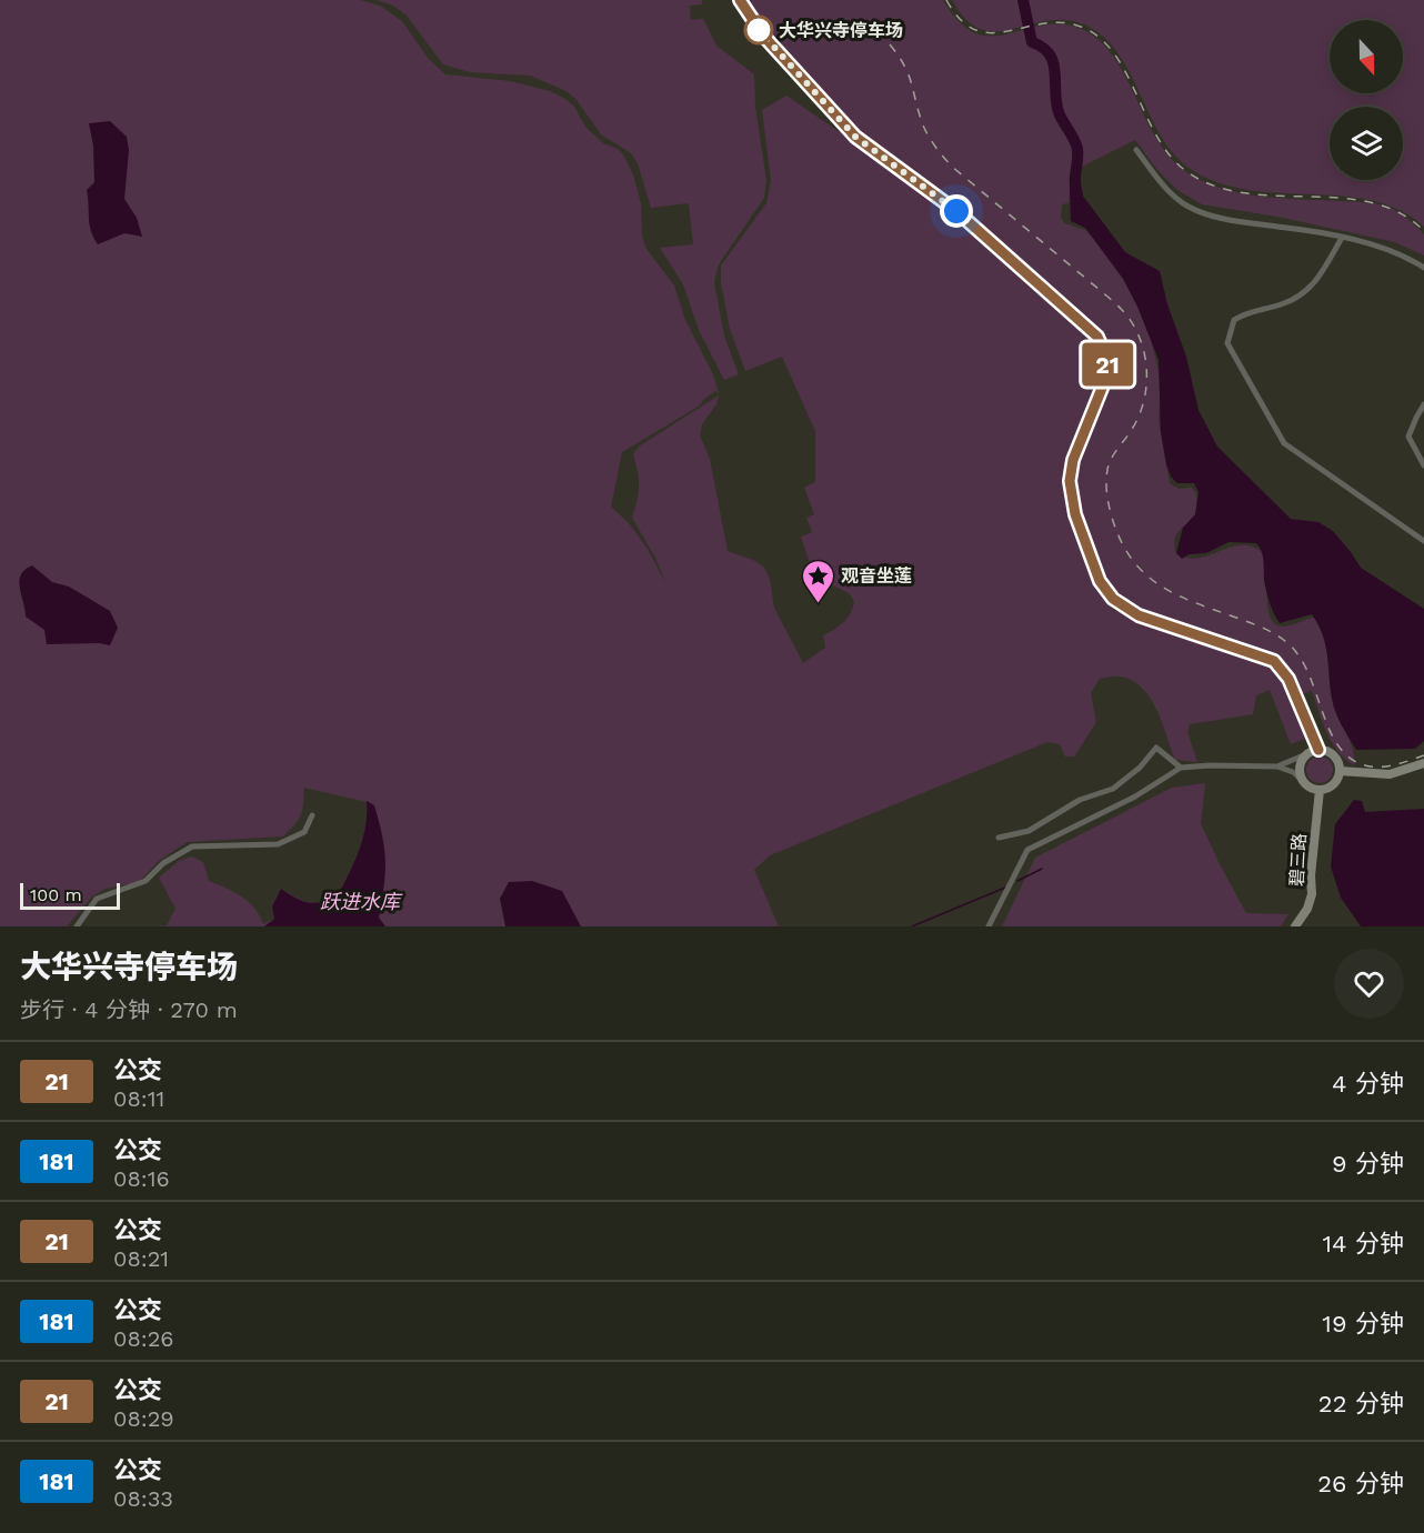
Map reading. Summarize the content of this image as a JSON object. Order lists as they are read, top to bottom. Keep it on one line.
{"streets":{"main road":["碧三路"]},"water":["跃进水库"],"places":{"other":["大华兴寺停车场"],"place":["观音坐莲"]},"lines":["bus line 21"],"scale_bar":"100 m","north":"bottom","page":{"on_map":"21","scale":"100 m","heading":["大华兴寺停车场","步行 · 4 分钟 · 270 m"],"list":[{"mark":"21","name":"公交","note":"08:11","value":"4 分钟"},{"mark":"181","name":"公交","note":"08:16","value":"9 分钟"},{"mark":"21","name":"公交","note":"08:21","value":"14 分钟"},{"mark":"181","name":"公交","note":"08:26","value":"19 分钟"},{"mark":"21","name":"公交","note":"08:29","value":"22 分钟"},{"mark":"181","name":"公交","note":"08:33","value":"26 分钟"}]}}
